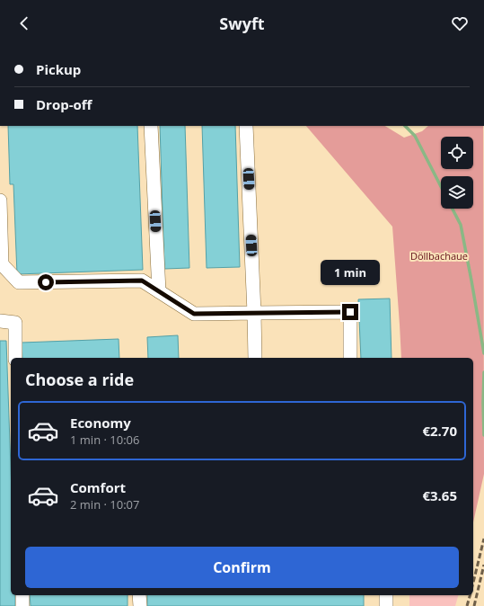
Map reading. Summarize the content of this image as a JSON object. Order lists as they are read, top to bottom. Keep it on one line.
{"parks":["Döllbachaue"],"page":{"header":"Swyft","banner":["Pickup","Drop-off"],"bubble":"1 min","heading":"Choose a ride","list":[{"name":"Economy","note":"1 min · 10:06","value":"€2.70"},{"name":"Comfort","note":"2 min · 10:07","value":"€3.65"}],"buttons":"Confirm"}}
